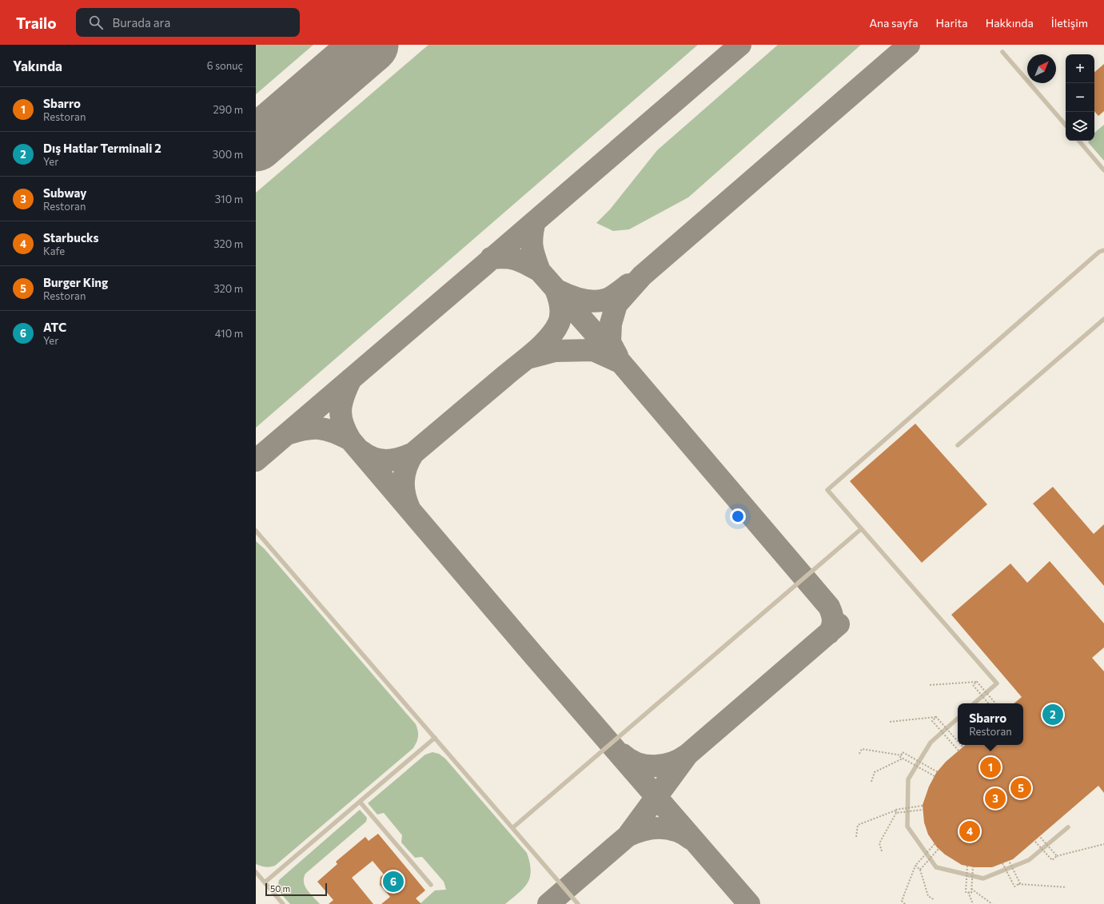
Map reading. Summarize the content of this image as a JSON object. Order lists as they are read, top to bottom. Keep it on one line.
{"scale_bar":"50 m","north":"top right","page":{"header":"Trailo","search":"Burada ara","nav":["Ana sayfa","Harita","Hakkında","İletişim"],"heading":["Yakında","6 sonuç"],"map_buttons":["+","−"],"list":[{"mark":"1","name":"Sbarro","note":"Restoran","value":"290 m"},{"mark":"2","name":"Dış Hatlar Terminali 2","note":"Yer","value":"300 m"},{"mark":"3","name":"Subway","note":"Restoran","value":"310 m"},{"mark":"4","name":"Starbucks","note":"Kafe","value":"320 m"},{"mark":"5","name":"Burger King","note":"Restoran","value":"320 m"},{"mark":"6","name":"ATC","note":"Yer","value":"410 m"}],"pins":["2","1","5","3","4","6"],"popup":["Sbarro","Restoran"],"scale":"50 m"}}
